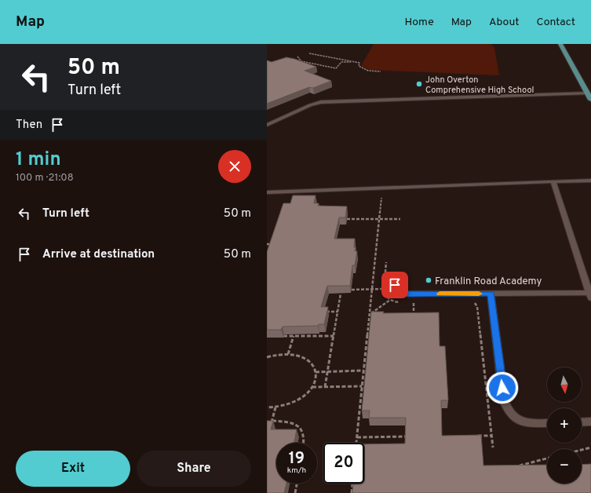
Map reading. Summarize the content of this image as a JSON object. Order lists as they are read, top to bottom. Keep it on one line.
{"places":["John Overton Comprehensive High School","Franklin Road Academy"],"north":"bottom","page":{"header":"Map","nav":["Home","Map","About","Contact"],"turn":["50 m","Turn left"],"then":"Then","heading":["1 min","100 m · 21:08"],"list":[{"name":"Turn left","value":"50 m"},{"name":"Arrive at destination","value":"50 m"}],"map_buttons":["+","−"],"speed":"19 km/h","limit":"20","buttons":["Exit","Share"]}}
